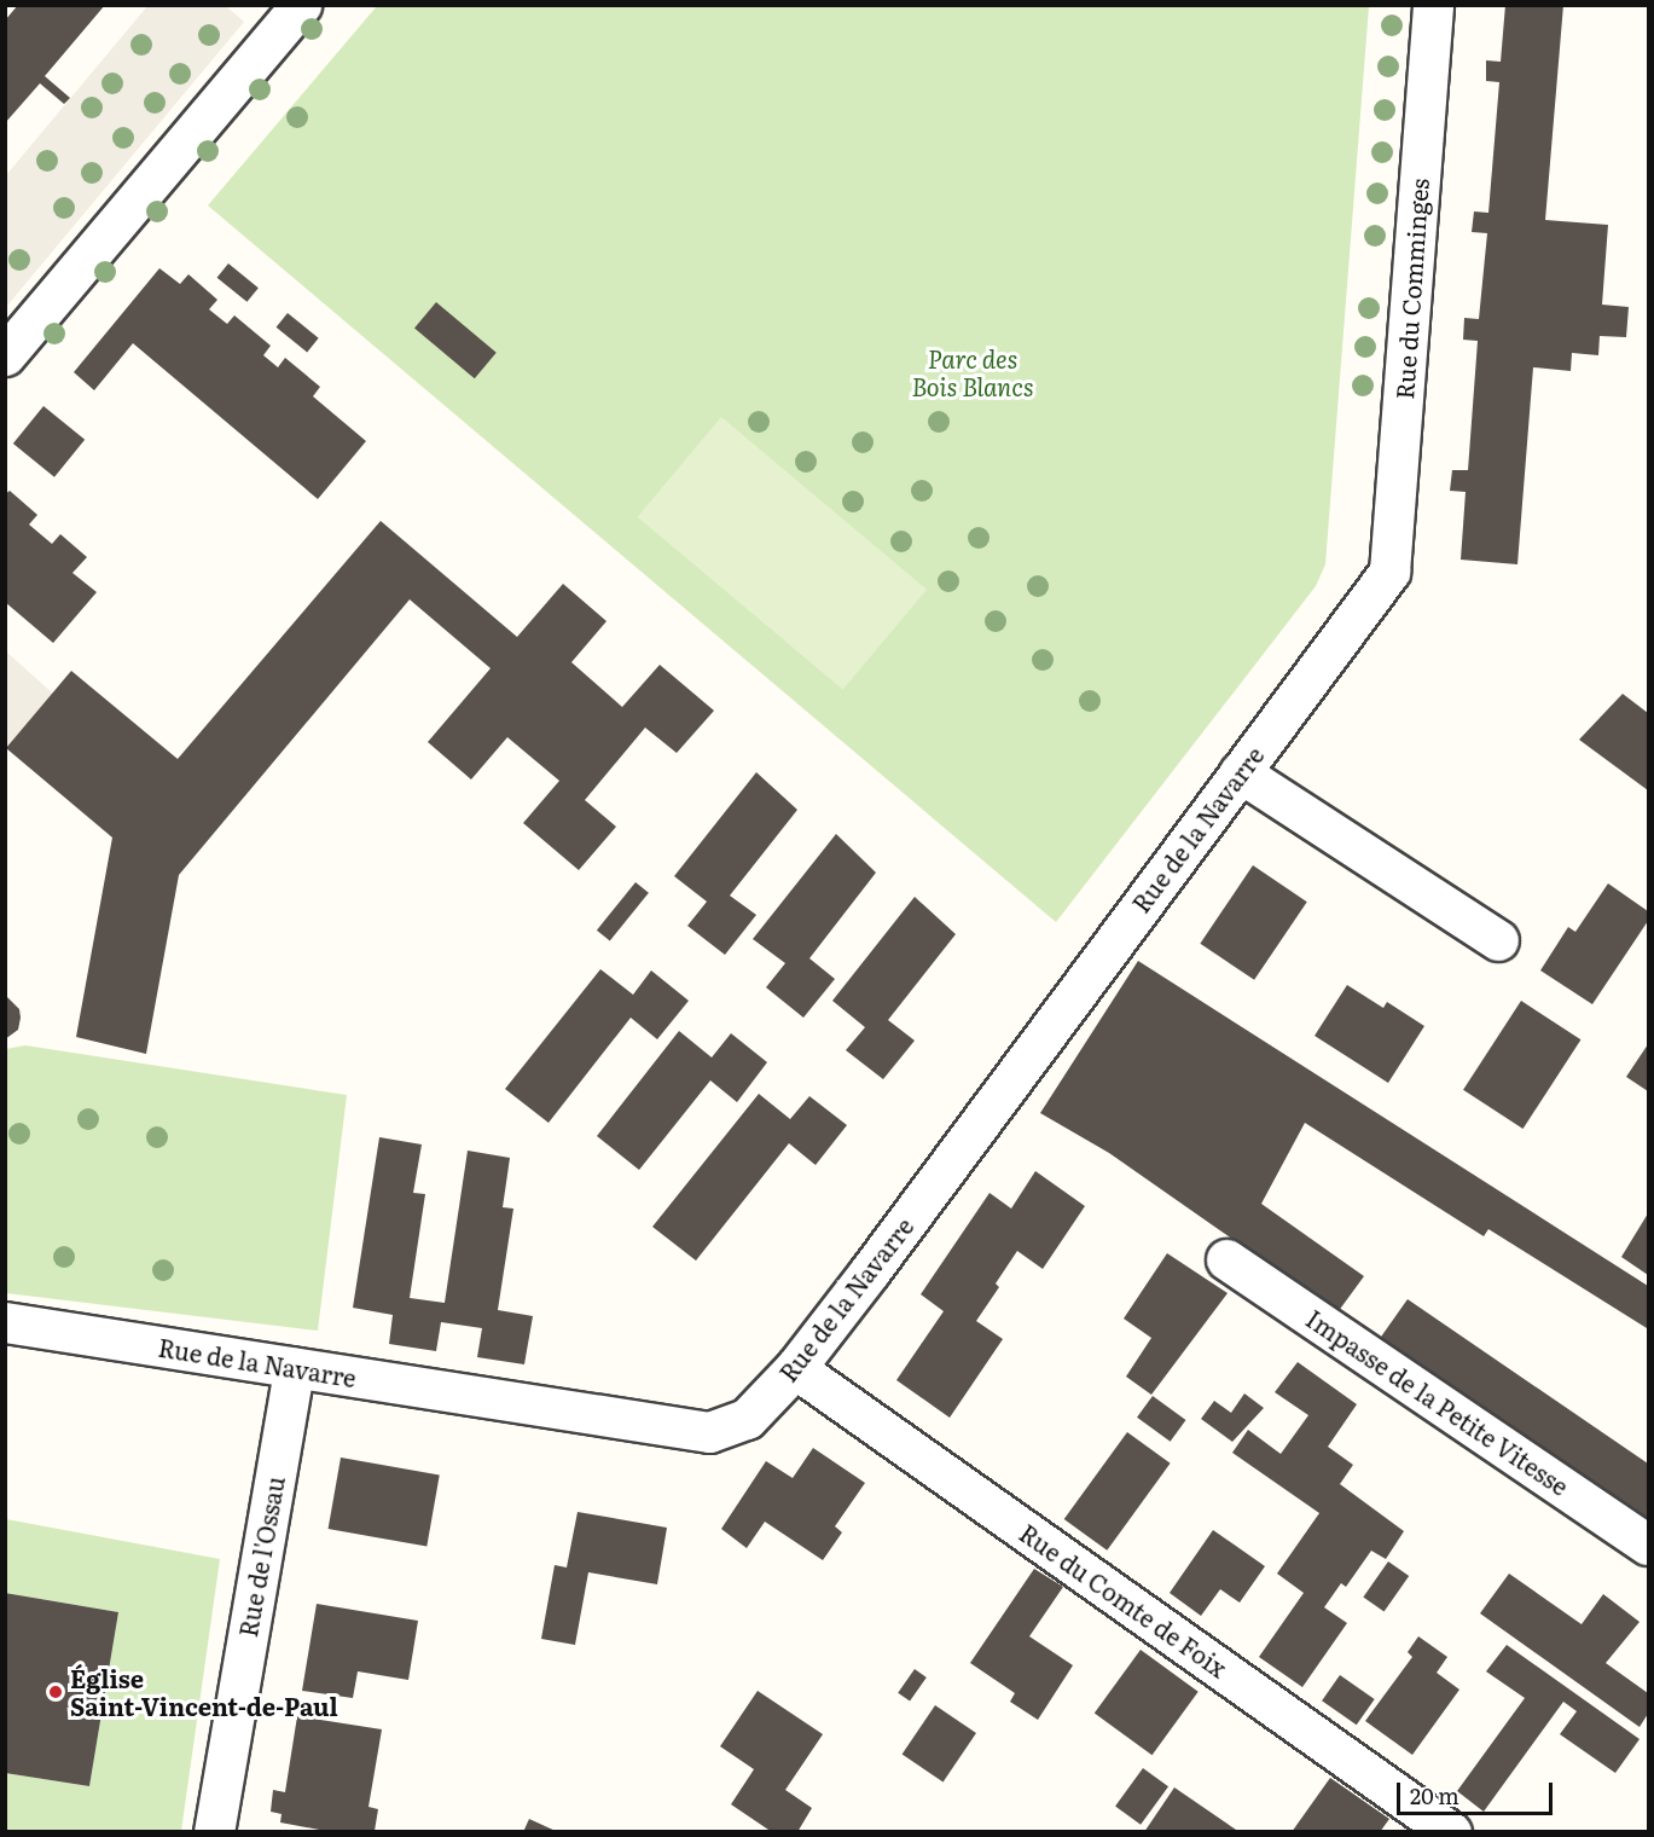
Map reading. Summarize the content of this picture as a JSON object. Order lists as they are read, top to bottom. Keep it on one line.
{"streets":{"street":["Rue du Comminges","Rue de la Navarre","Impasse de la Petite Vitesse","Rue de l'Ossau","Rue du Comte de Foix"]},"crossings":[["Rue du Comminges","Rue de la Navarre"],["Rue de la Navarre","Rue de l'Ossau"],["Rue de la Navarre","Rue du Comte de Foix"]],"parks":["Parc des Bois Blancs"],"places":["Église Saint-Vincent-de-Paul"],"scale_bar":"20 m"}
